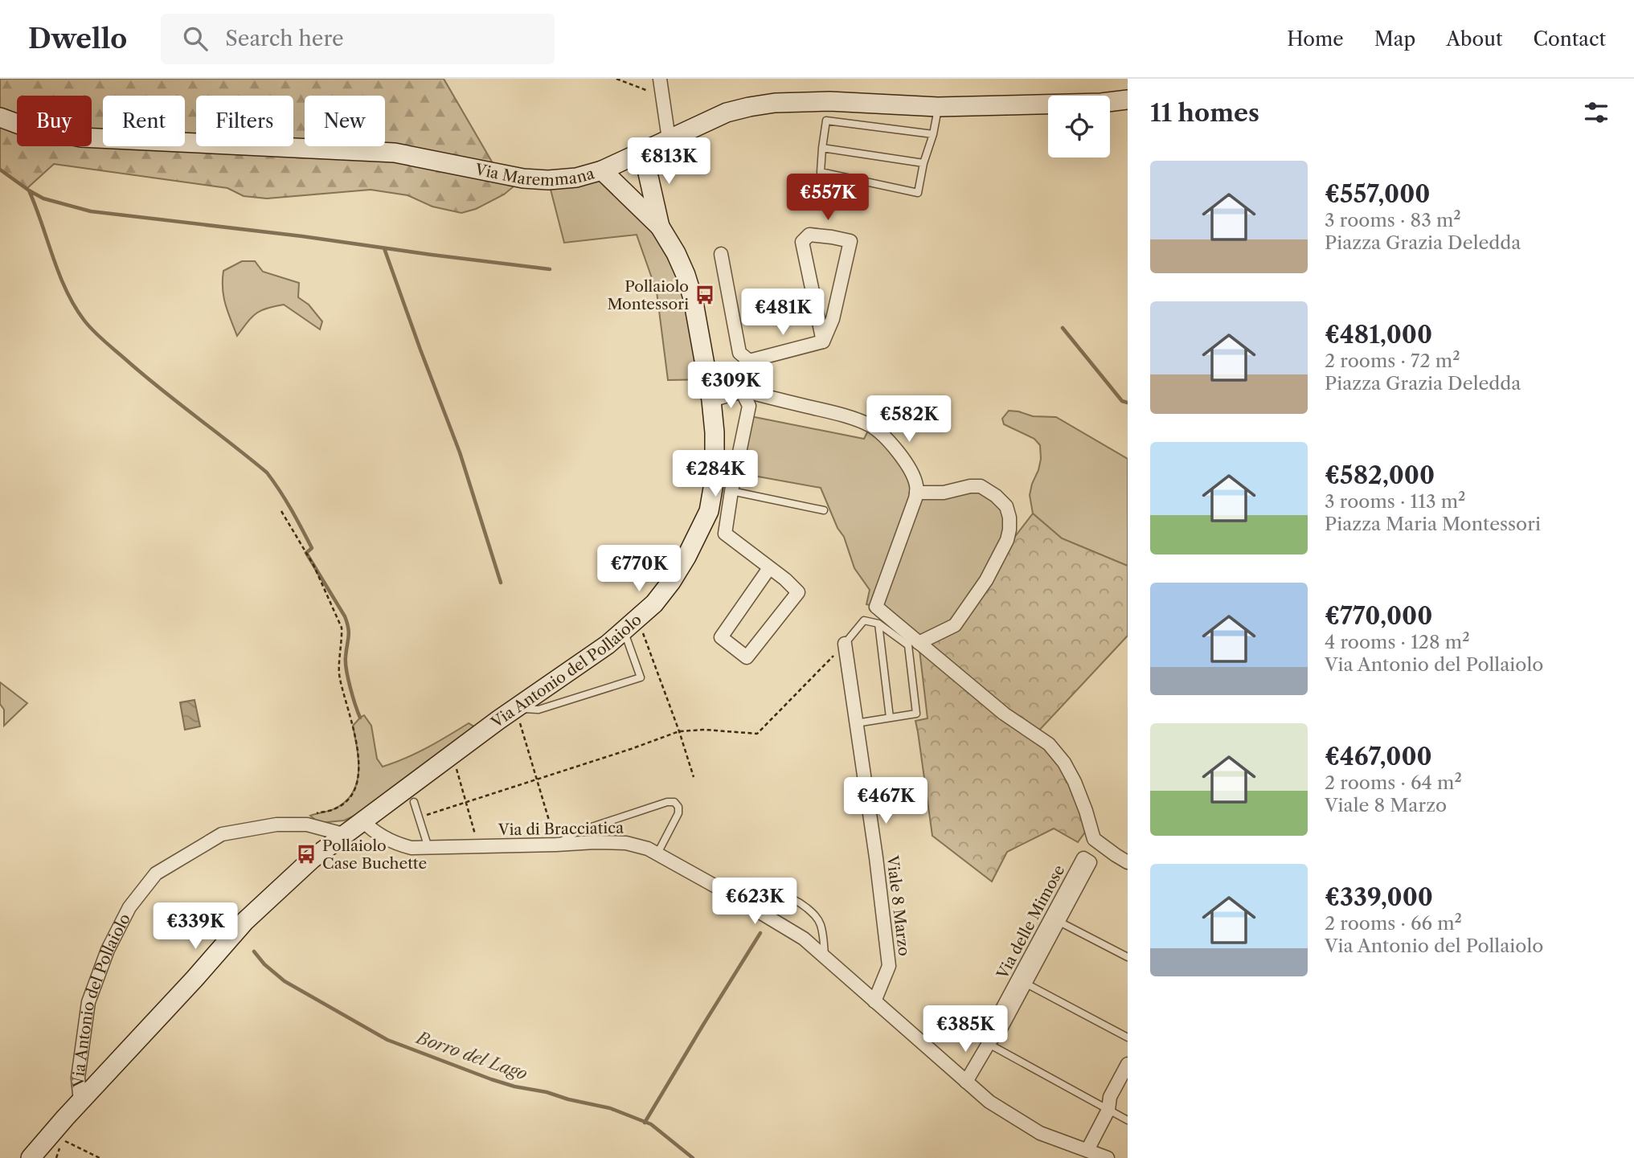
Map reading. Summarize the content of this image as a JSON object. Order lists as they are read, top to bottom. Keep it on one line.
{"streets":{"street":["Via Maremmana","Via Antonio del Pollaiolo","Via di Bracciatica","Viale 8 Marzo","Via delle Mimose"]},"crossings":[["Via Maremmana","Via Antonio del Pollaiolo"],["Via Antonio del Pollaiolo","Via di Bracciatica"],["Via di Bracciatica","Viale 8 Marzo"],["Via di Bracciatica","Via delle Mimose"]],"water":["Borro del Lago"],"places":{"bus stop":["Pollaiolo Montessori","Pollaiolo Case Buchette"]},"page":{"header":"Dwello","search":"Search here","nav":["Home","Map","About","Contact"],"heading":"11 homes","chip":["Buy","Rent","Filters","New"],"price":["€813K","€557K","€481K","€309K","€582K","€284K","€770K","€467K","€623K","€339K","€385K"],"list":[{"name":"€557,000","note":"3 rooms · 83 m² · Piazza Grazia Deledda"},{"name":"€481,000","note":"2 rooms · 72 m² · Piazza Grazia Deledda"},{"name":"€582,000","note":"3 rooms · 113 m² · Piazza Maria Montessori"},{"name":"€770,000","note":"4 rooms · 128 m² · Via Antonio del Pollaiolo"},{"name":"€467,000","note":"2 rooms · 64 m² · Viale 8 Marzo"},{"name":"€339,000","note":"2 rooms · 66 m² · Via Antonio del Pollaiolo"}]}}
